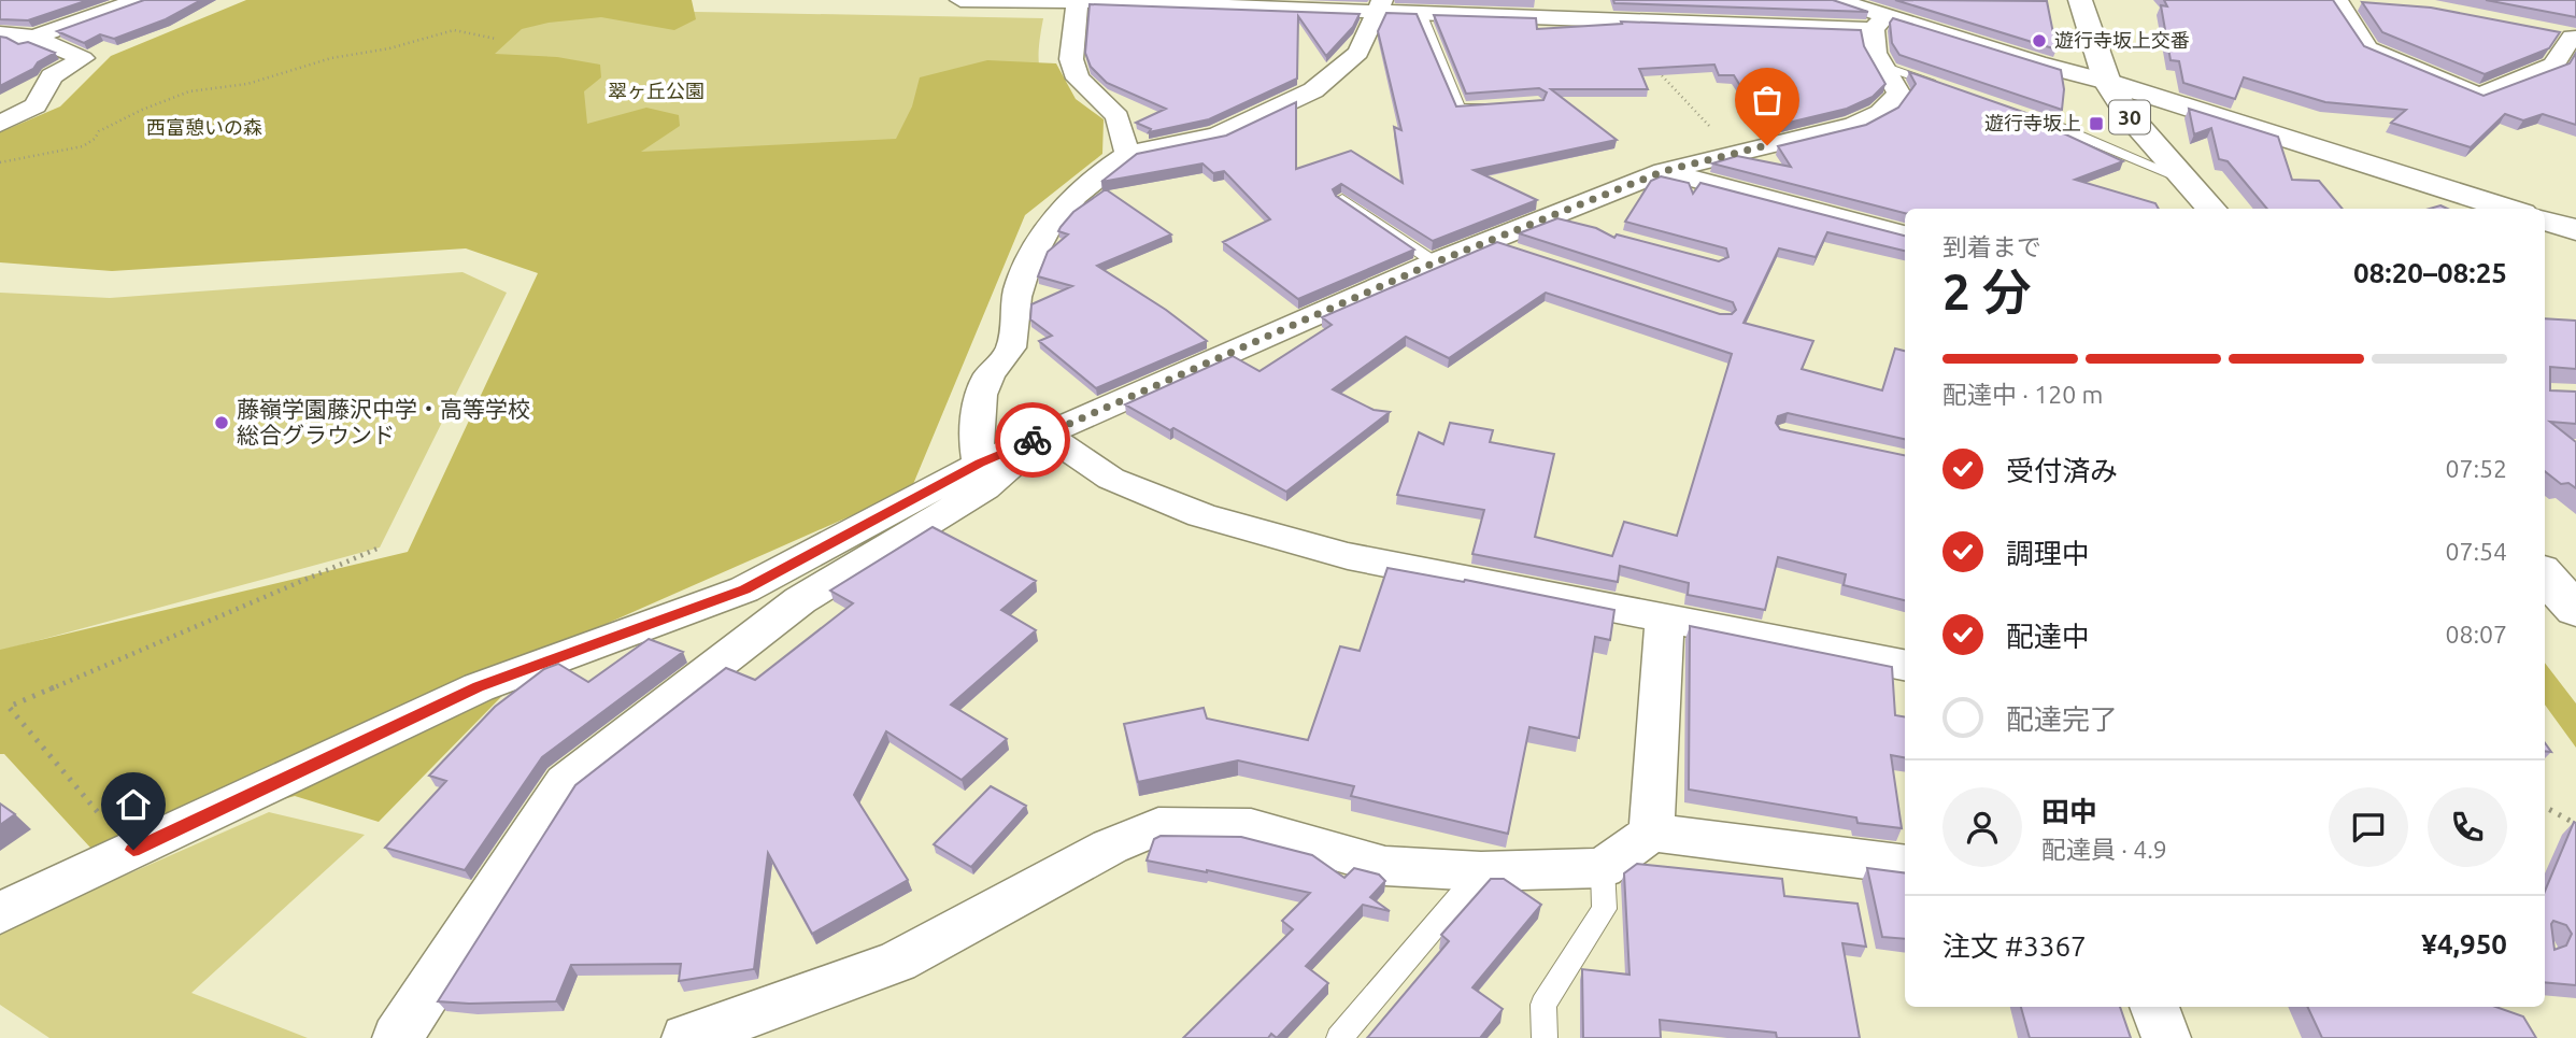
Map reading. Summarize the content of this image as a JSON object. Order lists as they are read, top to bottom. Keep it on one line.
{"streets":{"main road":["30"]},"parks":["翠ヶ丘公園","西富憩いの森"],"places":{"other":["遊行寺坂上交番","藤嶺学園藤沢中学・高等学校 総合グラウンド"],"transit":["遊行寺坂上"]},"page":{"heading":["2 分","到着まで","08:20–08:25"],"panel":["田中","配達員 · 4.9","注文 #3367","¥4,950"],"bar":"配達中 · 120 m","list":[["受付済み","07:52"],["調理中","07:54"],["配達中","08:07"],"配達完了"]}}
